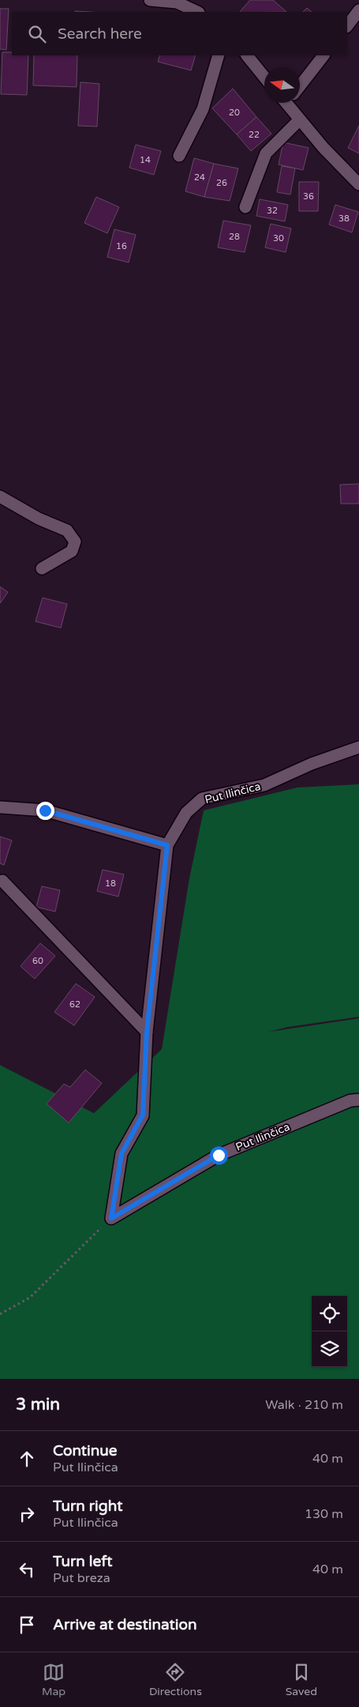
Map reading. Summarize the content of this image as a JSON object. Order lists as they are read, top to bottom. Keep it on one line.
{"streets":{"street":["Put Ilinčica"]},"house_numbers":["20","22","14","24","26","36","32","38","28","30","16","18","60","62"],"north":"left","page":{"search":"Search here","heading":["3 min","Walk · 210 m"],"list":[["Continue","Put Ilinčica","40 m"],["Turn right","Put Ilinčica","130 m"],["Turn left","Put breza","40 m"],"Arrive at destination"],"nav":["Map","Directions","Saved"]}}
